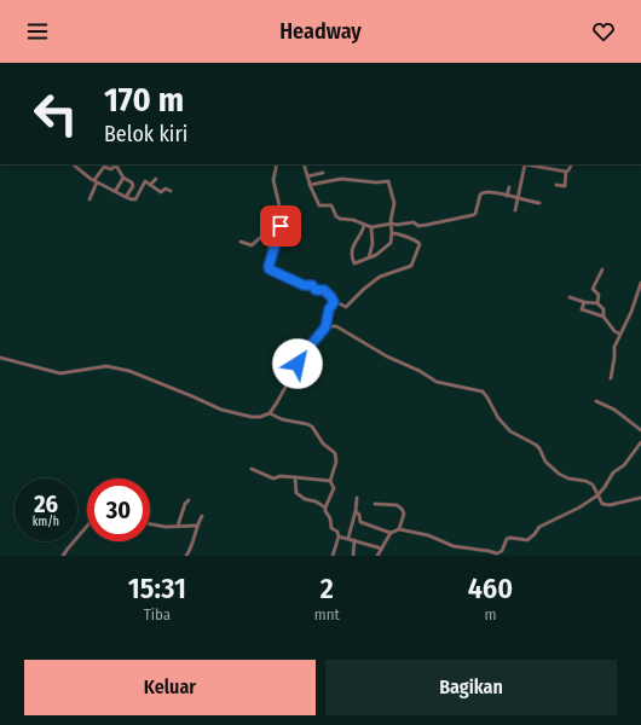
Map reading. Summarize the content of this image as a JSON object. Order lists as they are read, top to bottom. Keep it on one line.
{"page":{"header":"Headway","turn":["170 m","Belok kiri"],"speed":"26 km/h","limit":"30","eta":["15:31","Tiba","2","mnt","460","m"],"buttons":["Keluar","Bagikan"]}}
